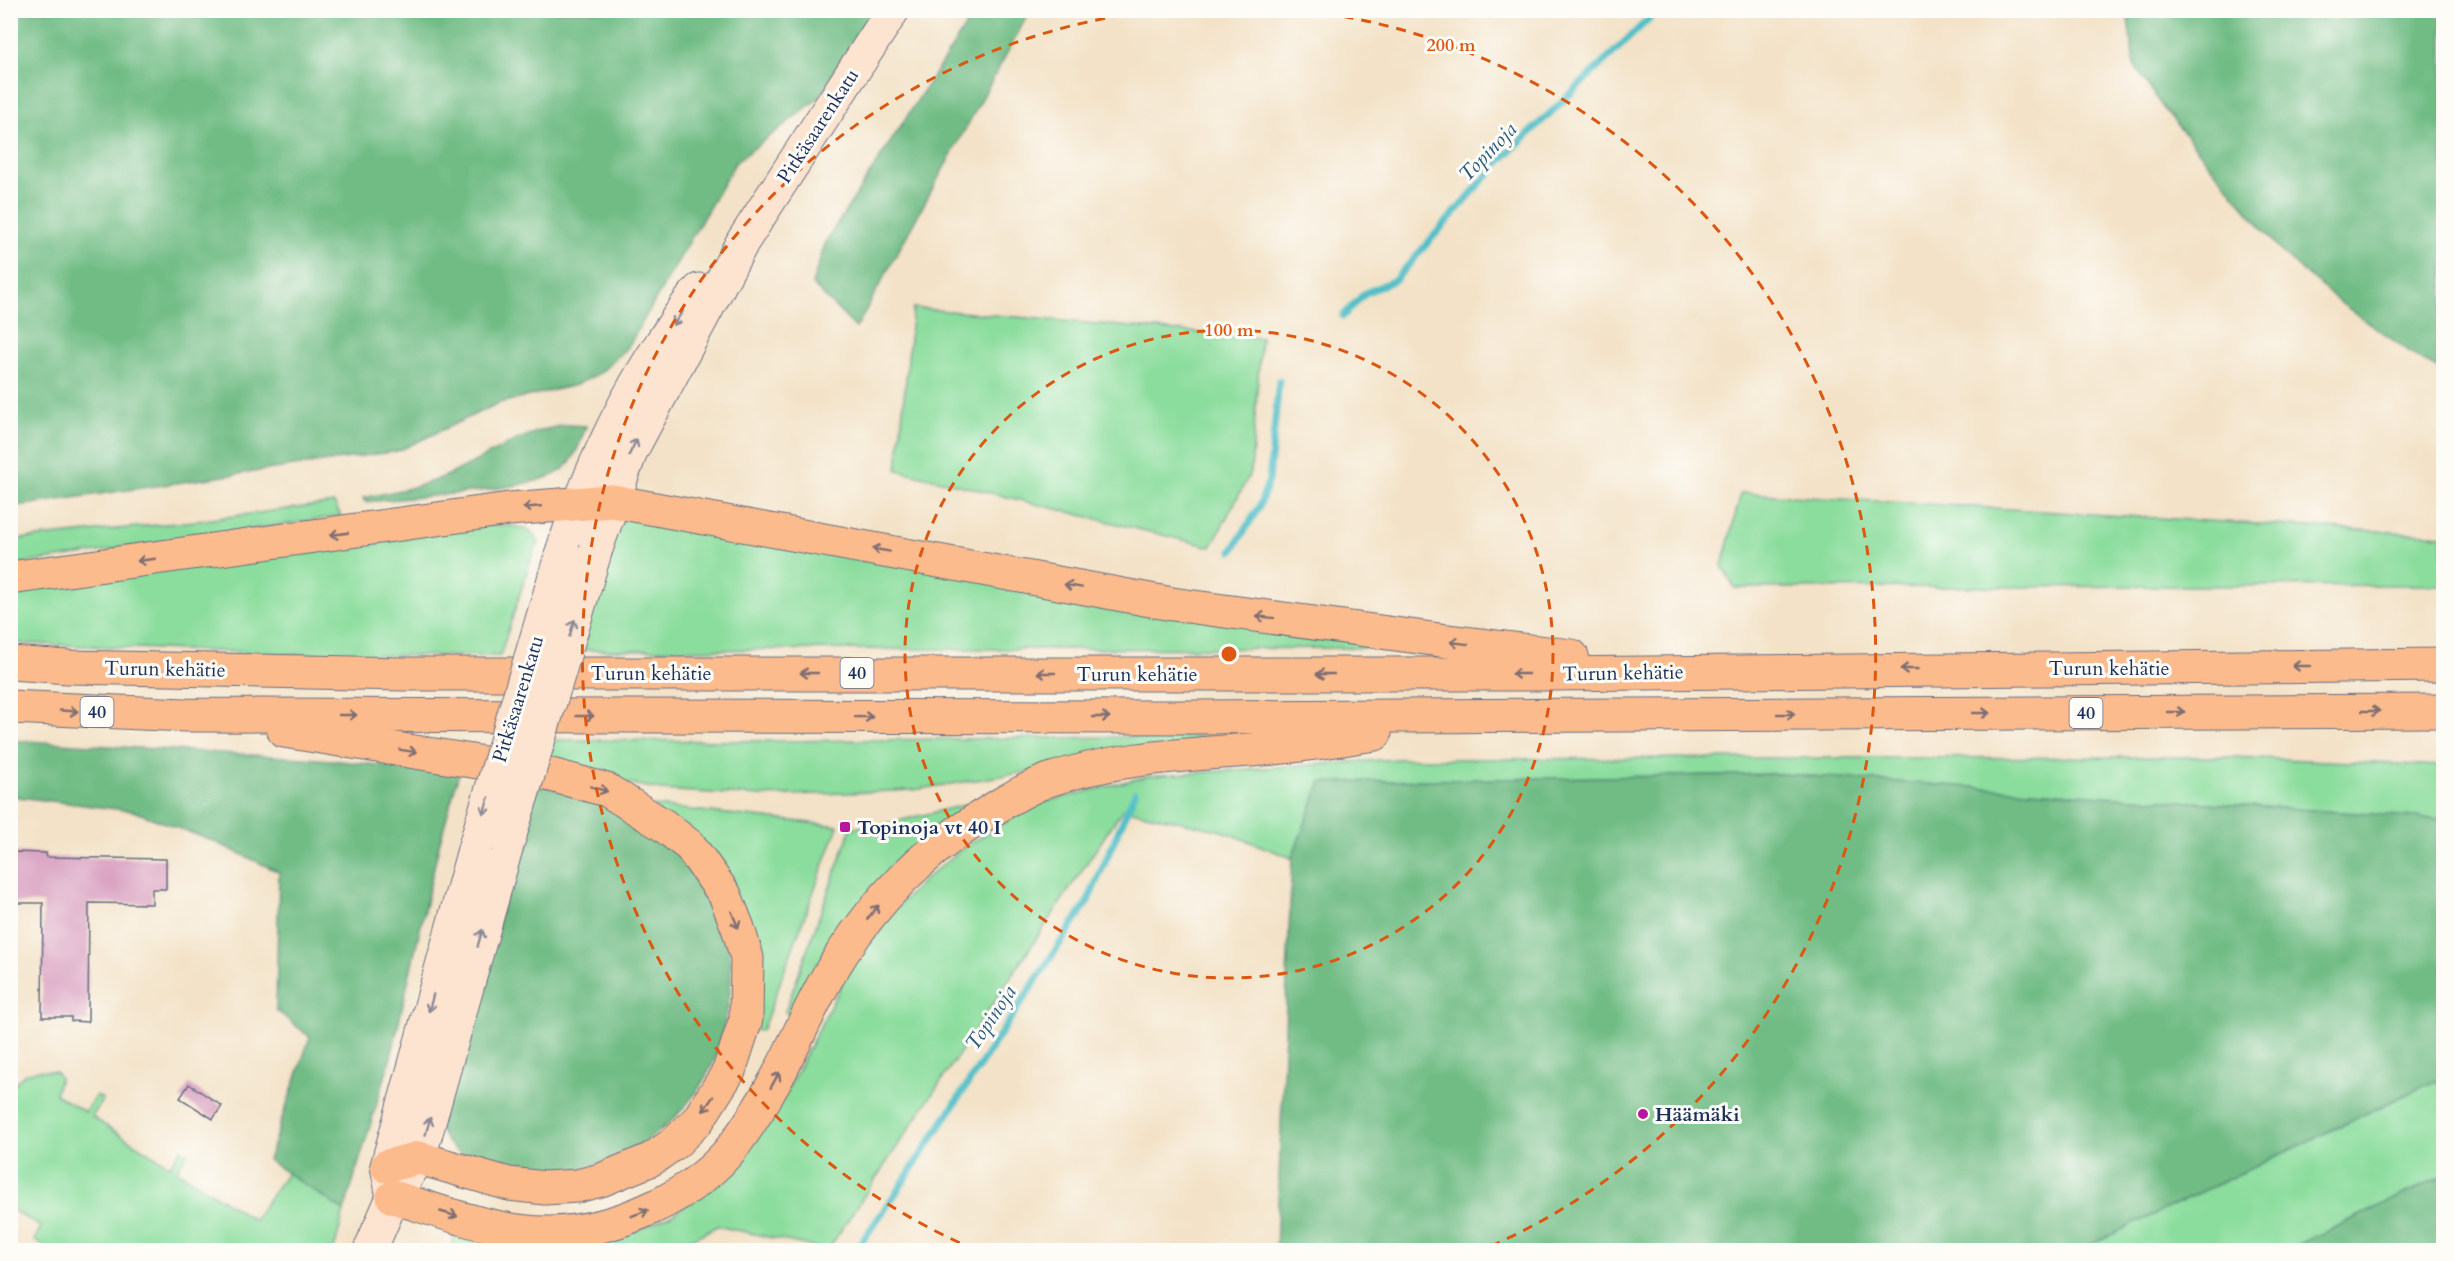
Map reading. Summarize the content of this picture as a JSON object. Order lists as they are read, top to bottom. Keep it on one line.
{"streets":{"highway":["Turun kehätie","40"],"street":["Pitkäsaarenkatu"]},"water":["Topinoja"],"places":{"transit":["Topinoja vt 40 I"],"other":["Häämäki"]},"rings":["200 m","100 m"]}
